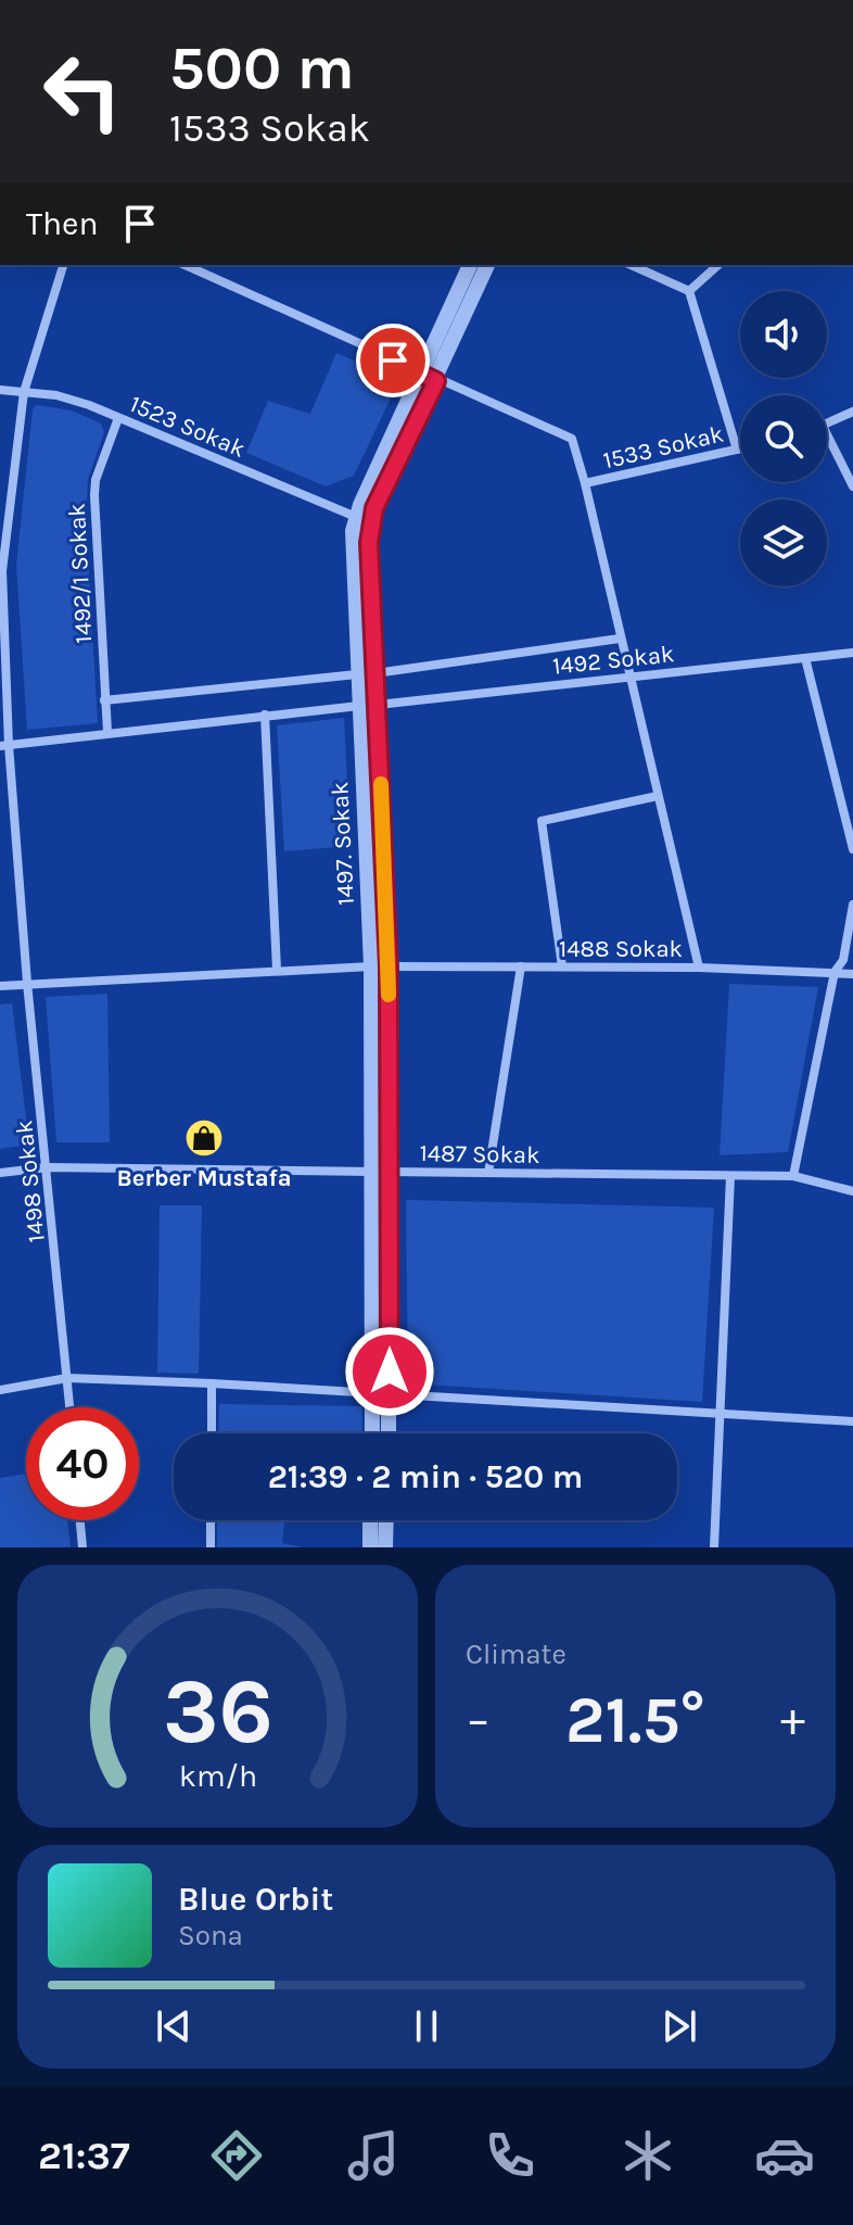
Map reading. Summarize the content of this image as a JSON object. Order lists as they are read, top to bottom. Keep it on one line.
{"streets":{"street":["1523 Sokak","1533 Sokak","1492/1 Sokak","1492 Sokak","1497. Sokak","1488 Sokak","1487 Sokak","1498 Sokak"]},"crossings":[["1523 Sokak","1492/1 Sokak"],["1523 Sokak","1497. Sokak"],["1523 Sokak","1498 Sokak"],["1533 Sokak","1497. Sokak"],["1492 Sokak","1497. Sokak"],["1497. Sokak","1488 Sokak"],["1497. Sokak","1487 Sokak"],["1488 Sokak","1498 Sokak"],["1487 Sokak","1498 Sokak"]],"places":{"shop":["Berber Mustafa"]},"page":{"turn":["500 m","1533 Sokak"],"then":"Then","limit":"40","trip":"21:39 · 2 min · 520 m","tile":"Climate","heat":["−","21.5°","+"],"song":["Blue Orbit","Sona"],"tabs":"21:37","gauge":["36","km/h"]}}
